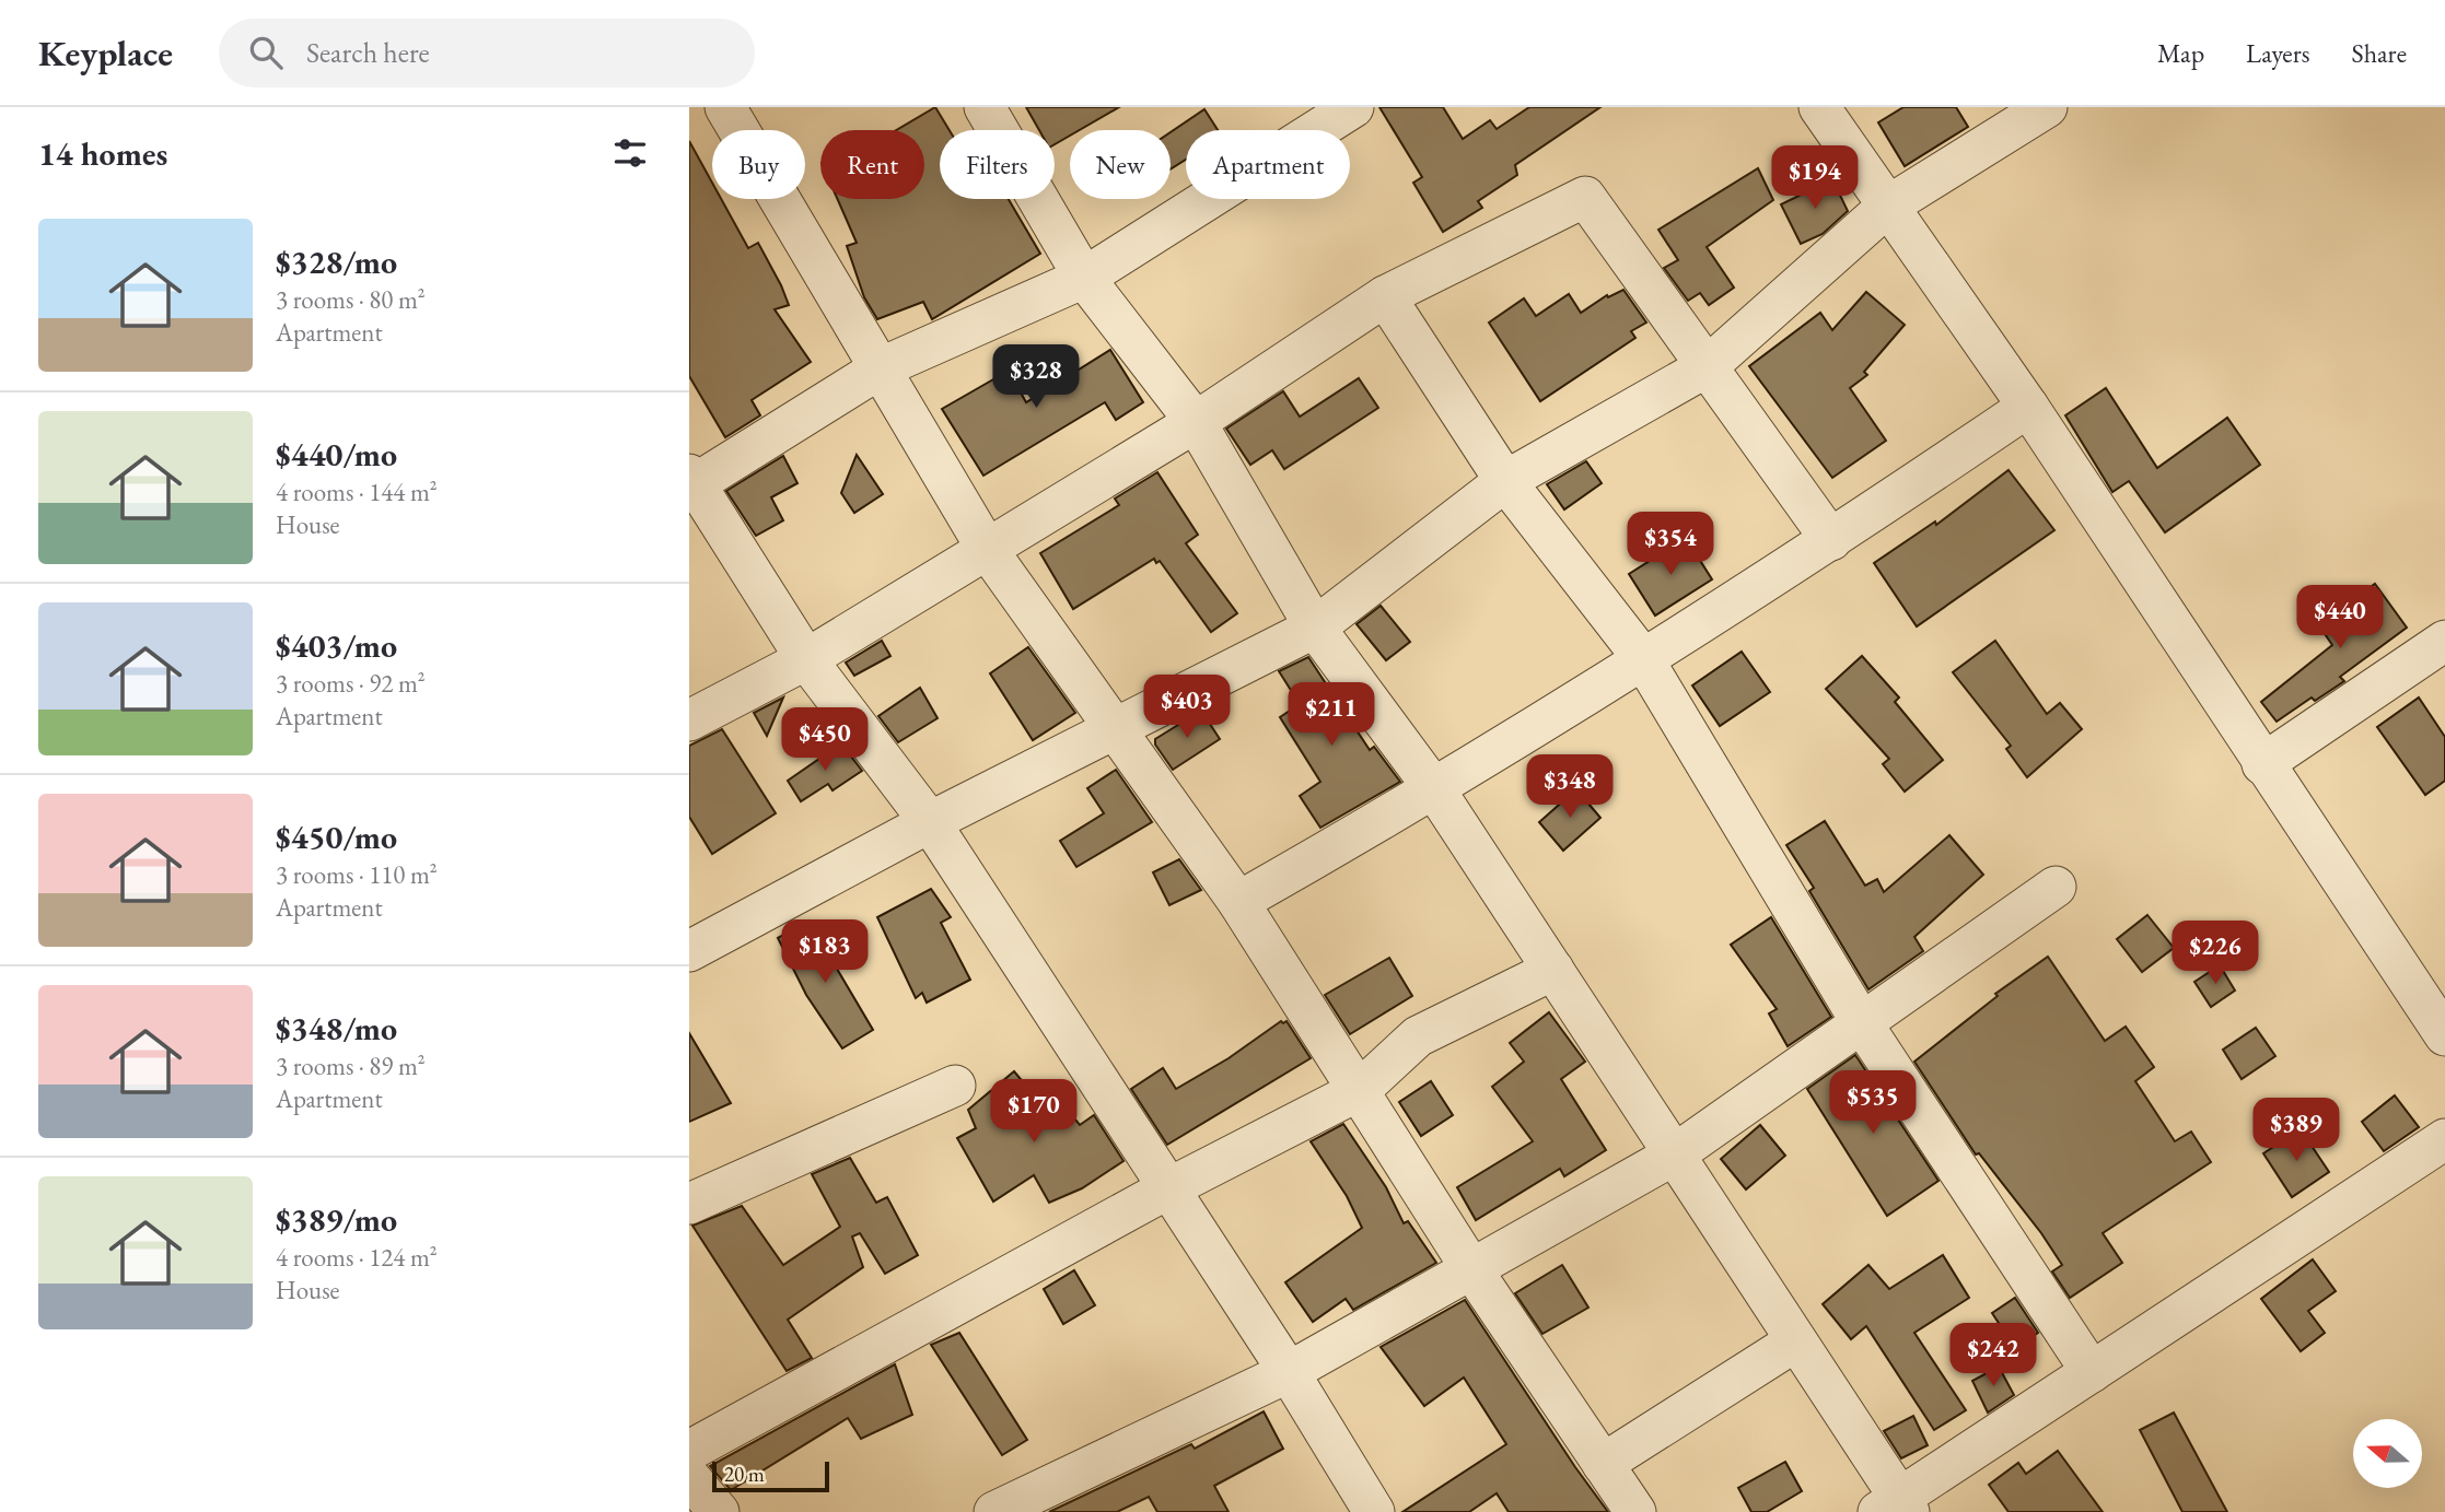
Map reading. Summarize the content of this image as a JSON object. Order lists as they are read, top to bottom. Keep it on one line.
{"scale_bar":"20 m","north":"left","page":{"header":"Keyplace","search":"Search here","nav":["Map","Layers","Share"],"heading":"14 homes","chip":["Buy","Rent","Filters","New","Apartment"],"price":["$194","$328","$354","$440","$403","$211","$450","$348","$183","$226","$535","$170","$389","$242"],"list":[{"name":"$328/mo","note":"3 rooms · 80 m² · Apartment"},{"name":"$440/mo","note":"4 rooms · 144 m² · House"},{"name":"$403/mo","note":"3 rooms · 92 m² · Apartment"},{"name":"$450/mo","note":"3 rooms · 110 m² · Apartment"},{"name":"$348/mo","note":"3 rooms · 89 m² · Apartment"},{"name":"$389/mo","note":"4 rooms · 124 m² · House"}],"scale":"20 m"}}
